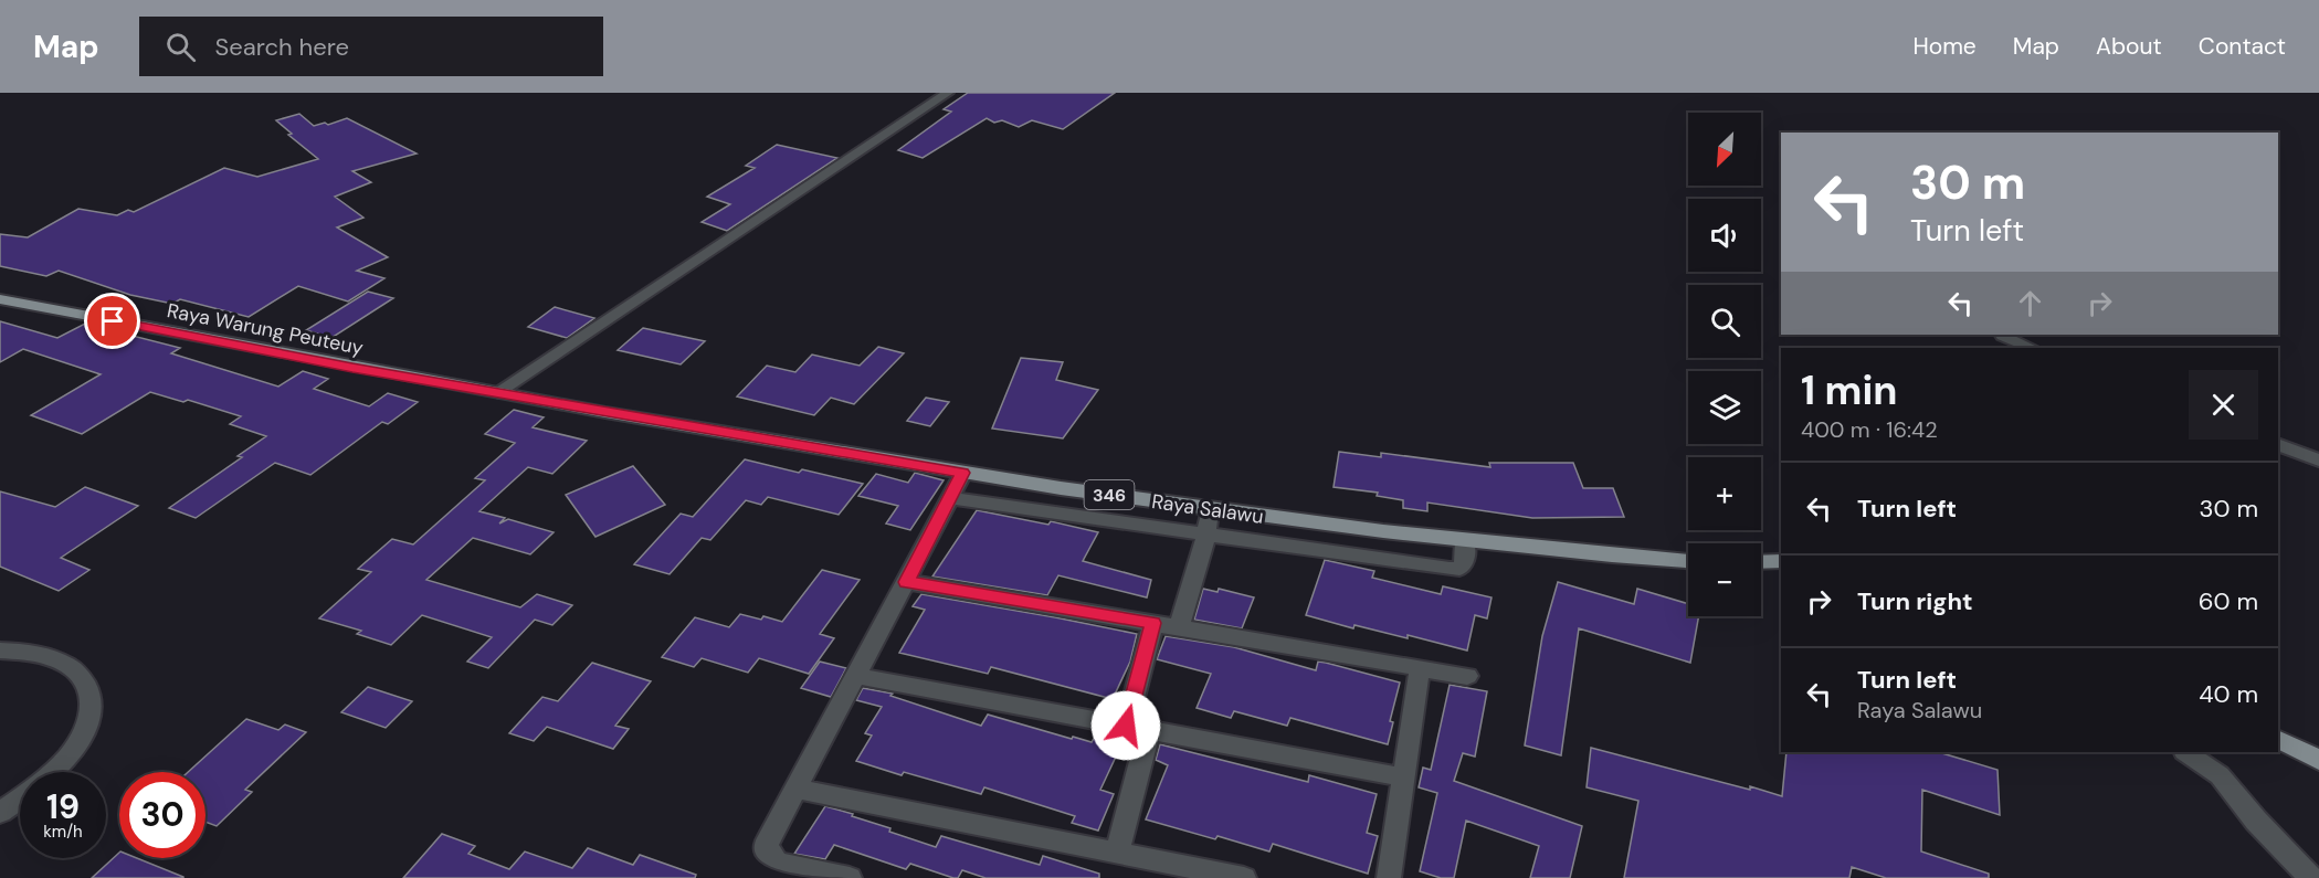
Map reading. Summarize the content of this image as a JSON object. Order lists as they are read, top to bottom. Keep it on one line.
{"streets":{"main road":["Raya Warung Peuteuy","346","Raya Salawu"]},"crossings":[["Raya Warung Peuteuy","Raya Salawu"]],"north":"bottom left","page":{"header":"Map","search":"Search here","nav":["Home","Map","About","Contact"],"map_buttons":["+","−"],"turn":["30 m","Turn left"],"heading":["1 min","400 m · 16:42"],"list":[{"name":"Turn left","value":"30 m"},{"name":"Turn right","value":"60 m"},{"name":"Turn left","note":"Raya Salawu","value":"40 m"}],"speed":"19 km/h","limit":"30"}}
